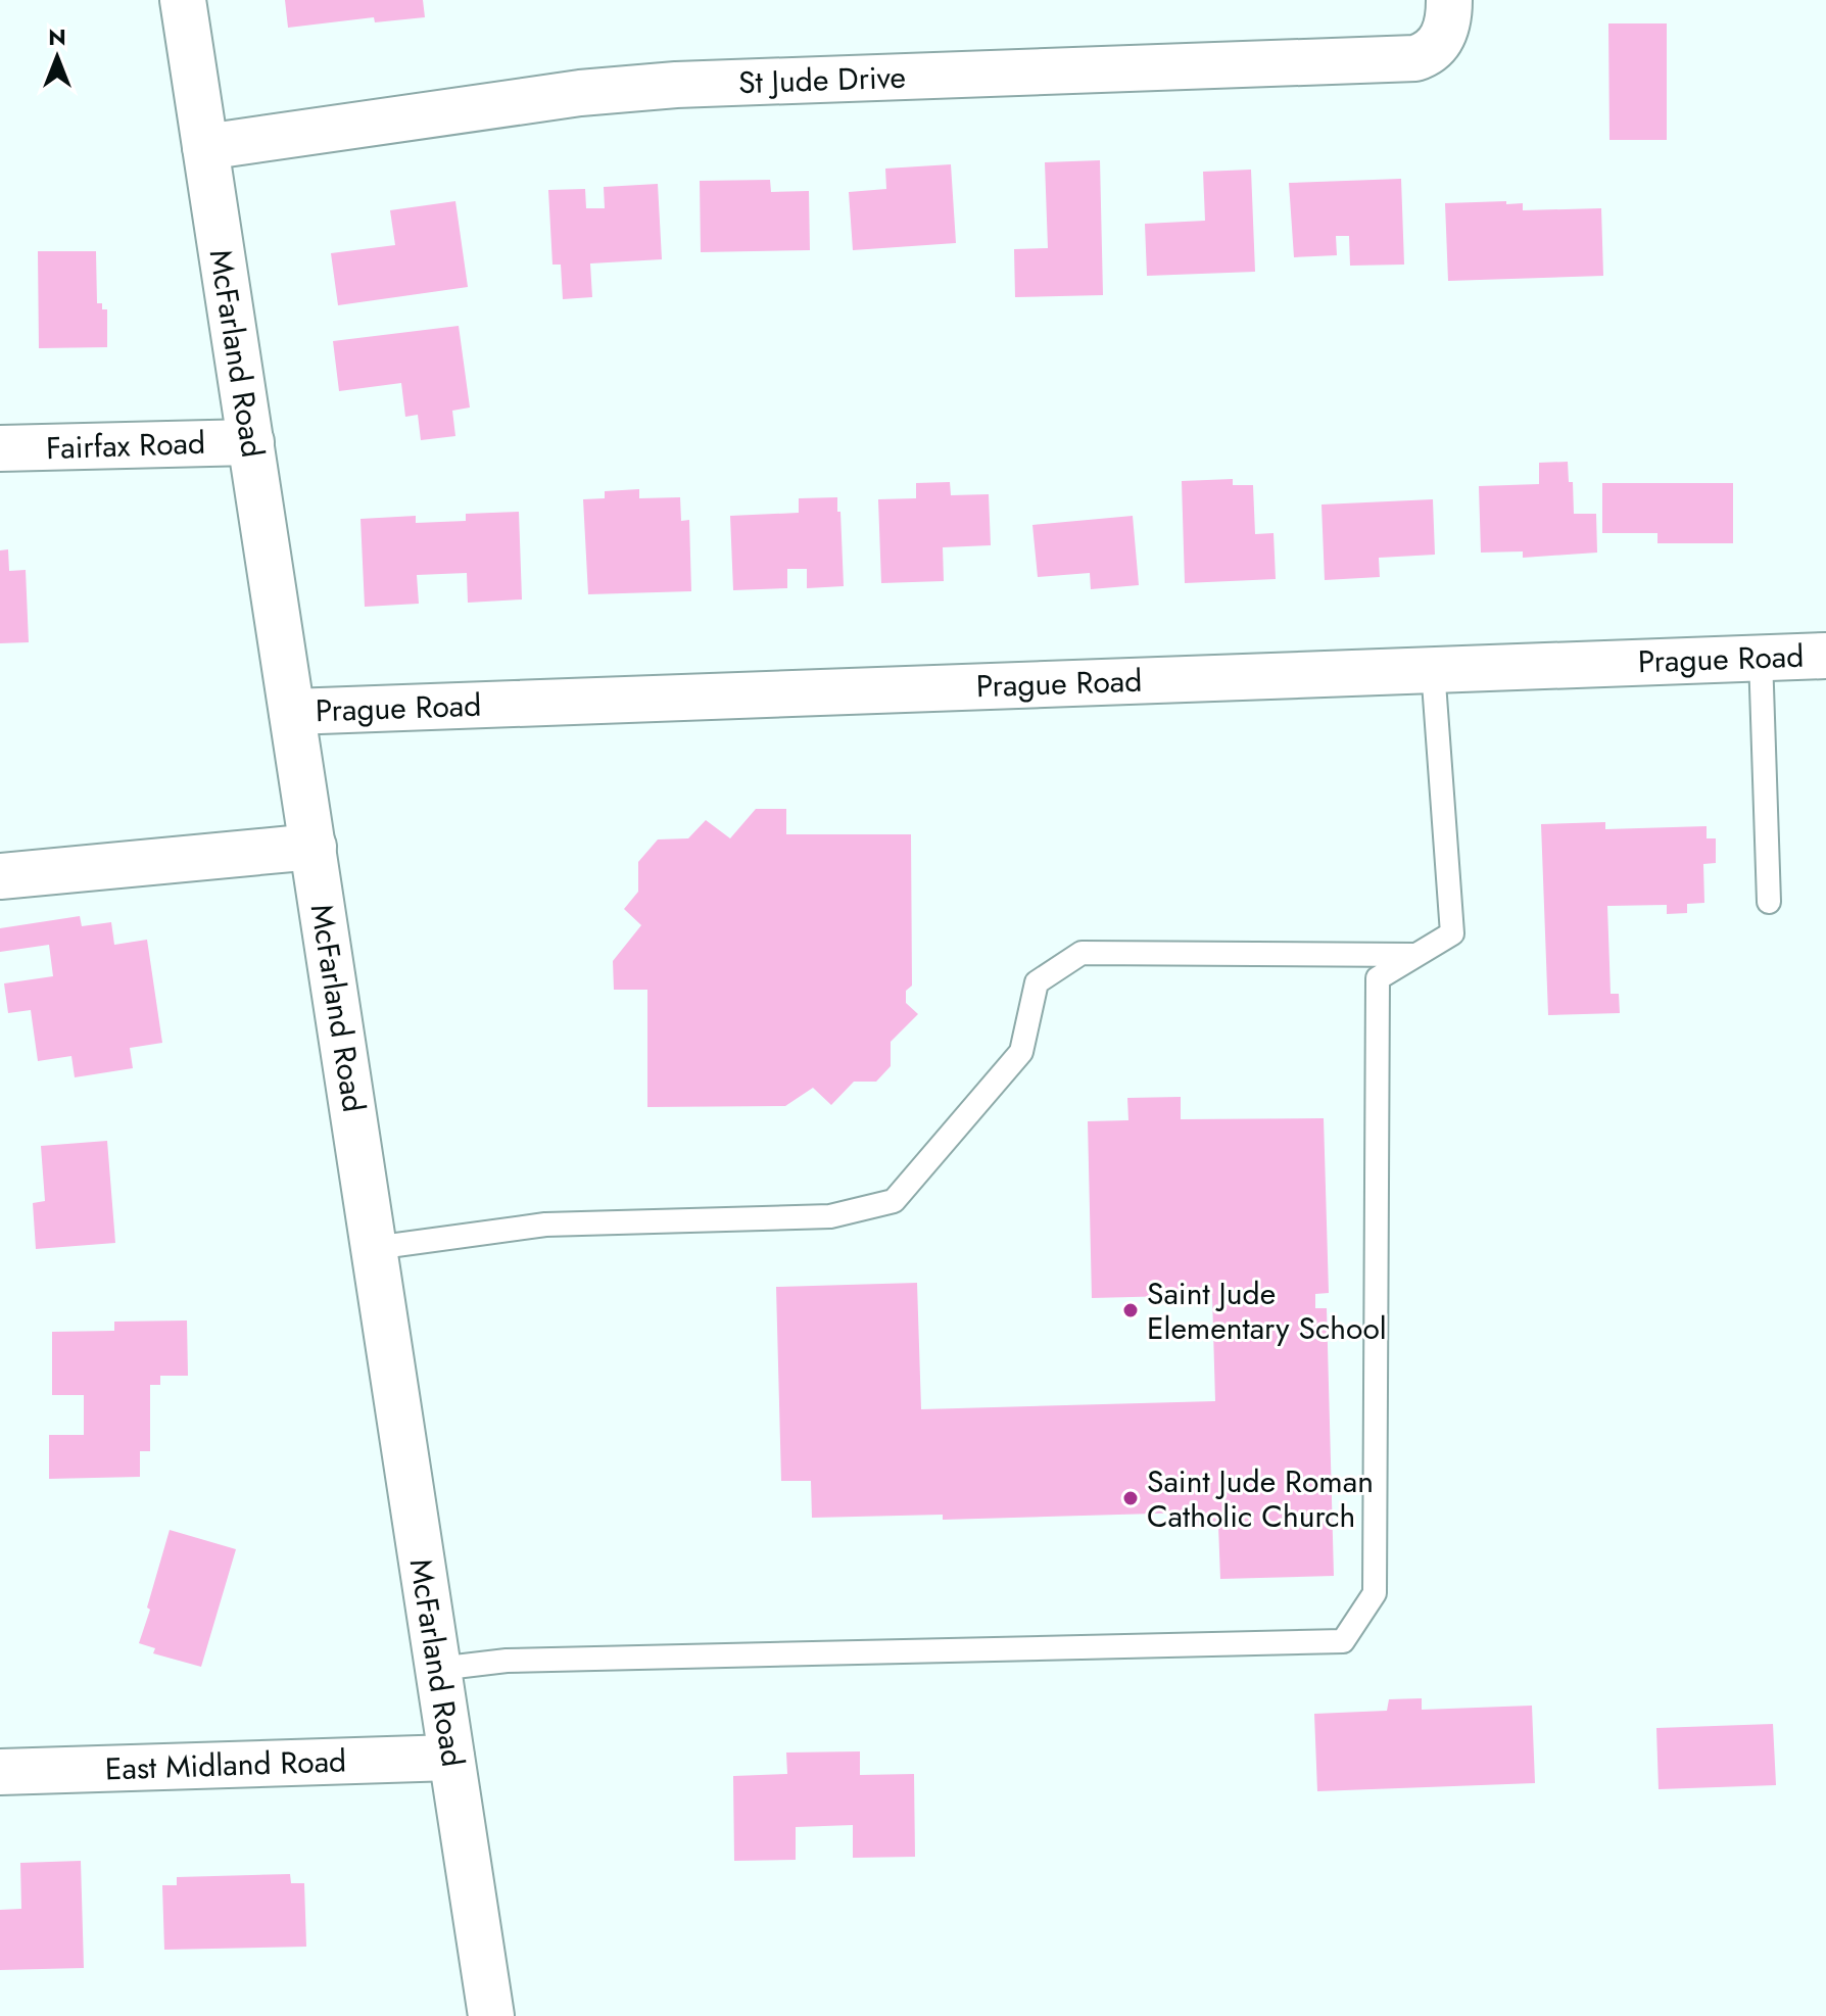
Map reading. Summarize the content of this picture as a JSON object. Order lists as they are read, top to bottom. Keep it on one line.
{"streets":{"street":["St Jude Drive","McFarland Road","Fairfax Road","Prague Road","East Midland Road"]},"crossings":[["St Jude Drive","McFarland Road"],["McFarland Road","Fairfax Road"],["McFarland Road","Prague Road"],["McFarland Road","East Midland Road"]],"places":["Saint Jude Elementary School","Saint Jude Roman Catholic Church"],"north":"top"}
